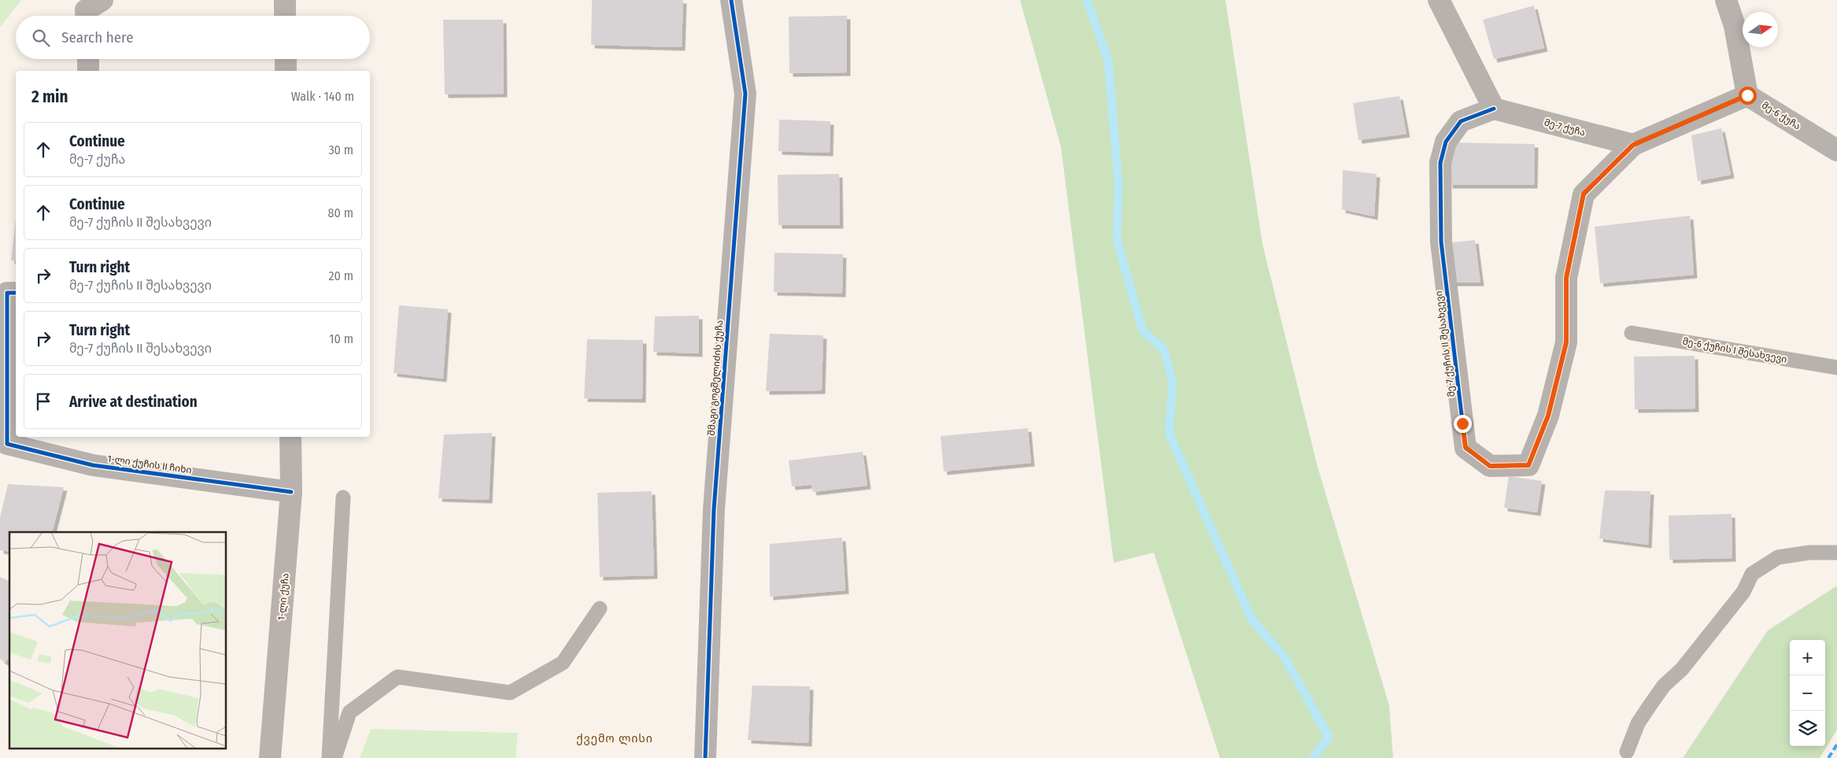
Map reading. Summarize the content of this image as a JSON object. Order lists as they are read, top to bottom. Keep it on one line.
{"streets":{"main road":["1-ლი ქუჩა"],"street":["მე-6 ქუჩა","მე-7 ქუჩა","მე-7 ქუჩის II შესახვევი","შმაგი გოგშელიძის ქუჩა","1-ლი ქუჩის II ჩიხი"],"lane":["მე-6 ქუჩის I შესახვევი"]},"crossings":[["მე-7 ქუჩა","მე-7 ქუჩის II შესახვევი"],["1-ლი ქუჩის II ჩიხი","1-ლი ქუჩა"]],"districts":["ქვემო ლისი"],"north":"right","page":{"search":"Search here","heading":["2 min","Walk · 140 m"],"list":[["Continue","მე-7 ქუჩა","30 m"],["Continue","მე-7 ქუჩის II შესახვევი","80 m"],["Turn right","მე-7 ქუჩის II შესახვევი","20 m"],["Turn right","მე-7 ქუჩის II შესახვევი","10 m"],"Arrive at destination"],"map_buttons":["+","−"]}}
